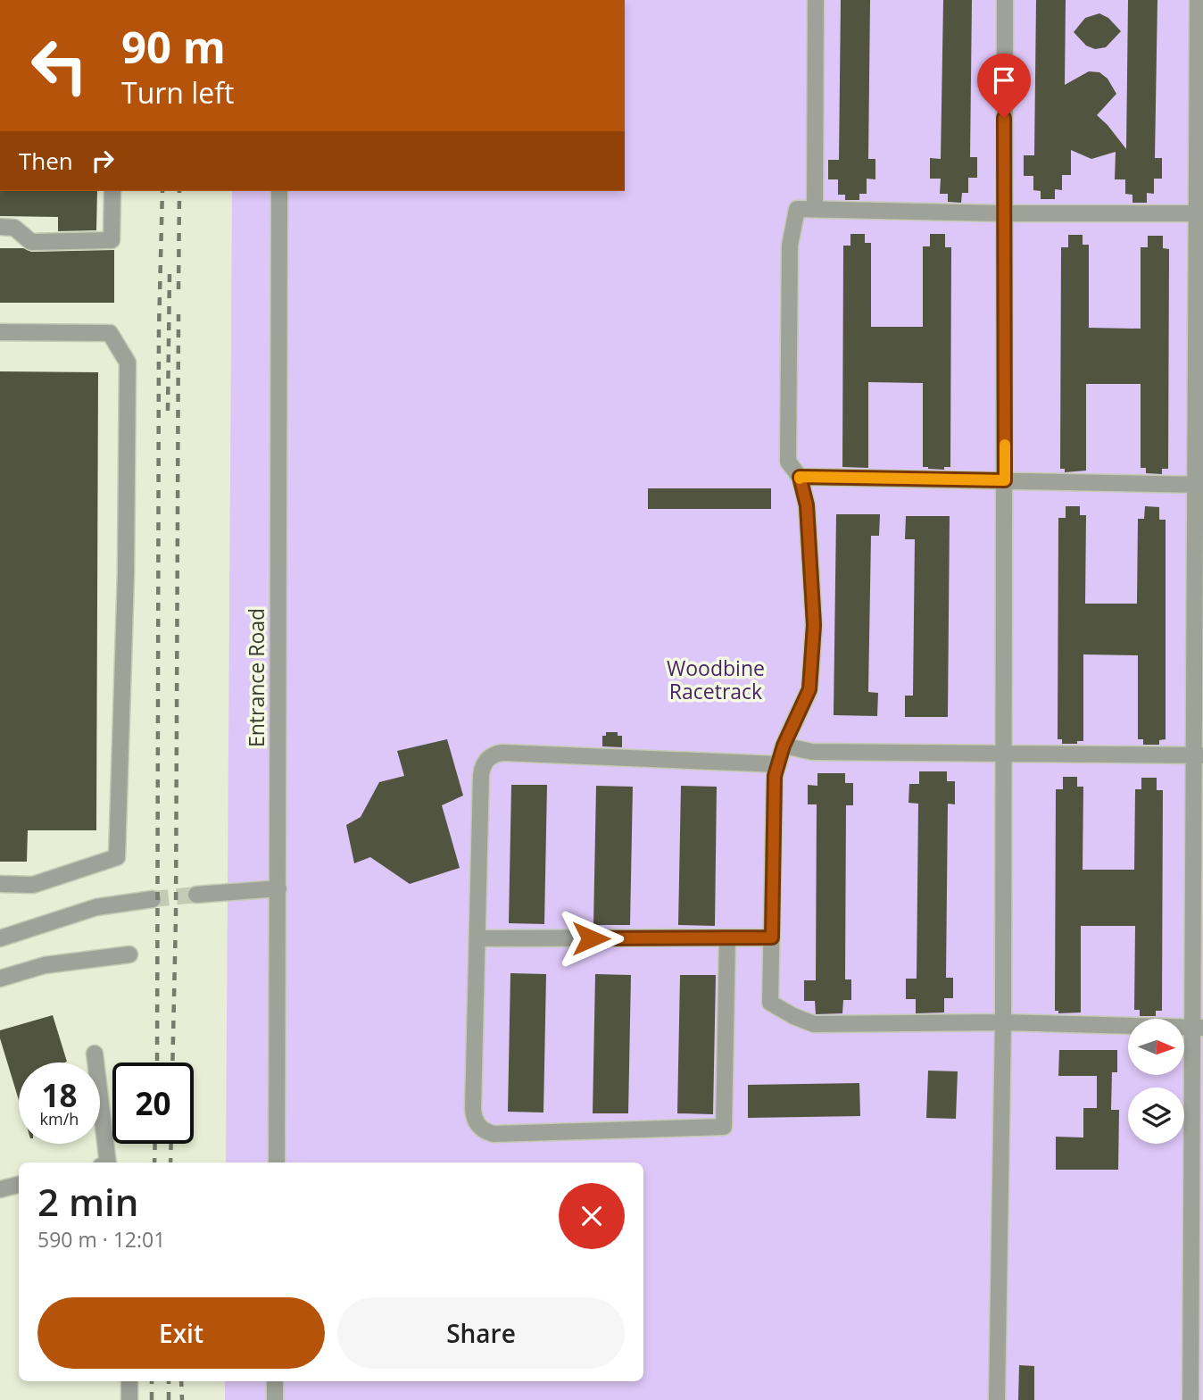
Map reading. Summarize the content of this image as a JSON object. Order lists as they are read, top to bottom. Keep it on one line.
{"streets":{"street":["Entrance Road"]},"parks":["Woodbine Racetrack"],"north":"right","page":{"turn":["90 m","Turn left"],"then":"Then","speed":"18 km/h","limit":"20","heading":["2 min","590 m · 12:01"],"buttons":["Exit","Share"]}}
